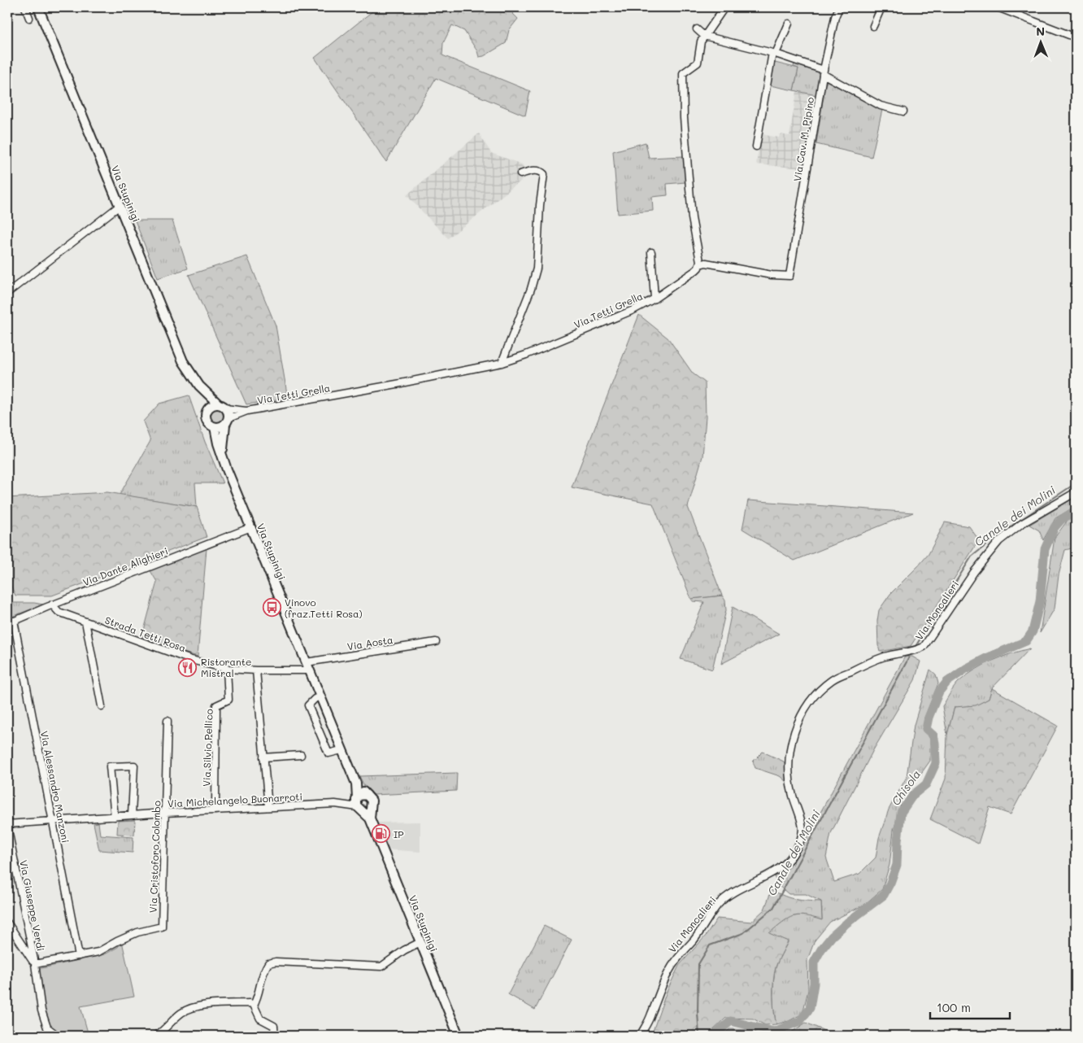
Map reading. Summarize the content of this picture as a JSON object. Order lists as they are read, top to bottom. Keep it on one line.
{"streets":{"street":["Via Cav. M. Pipino","Via Stupinigi","Via Tetti Grella","Via Dante Alighieri","Via Moncalieri","Strada Tetti Rosa","Via Aosta","Via Silvio Pellico","Via Alessandro Manzoni","Via Michelangelo Buonarroti","Via Cristoforo Colombo","Via Giuseppe Verdi"]},"crossings":[["Via Cav. M. Pipino","Via Tetti Grella"],["Via Stupinigi","Via Tetti Grella"],["Via Stupinigi","Via Dante Alighieri"],["Via Stupinigi","Strada Tetti Rosa"],["Via Stupinigi","Via Aosta"],["Via Stupinigi","Via Michelangelo Buonarroti"],["Via Dante Alighieri","Strada Tetti Rosa"],["Via Dante Alighieri","Via Alessandro Manzoni"],["Strada Tetti Rosa","Via Aosta"],["Strada Tetti Rosa","Via Silvio Pellico"],["Via Silvio Pellico","Via Michelangelo Buonarroti"],["Via Alessandro Manzoni","Via Michelangelo Buonarroti"],["Via Alessandro Manzoni","Via Cristoforo Colombo"],["Via Michelangelo Buonarroti","Via Cristoforo Colombo"],["Via Michelangelo Buonarroti","Via Giuseppe Verdi"],["Via Cristoforo Colombo","Via Giuseppe Verdi"]],"water":["Canale dei Molini","Chisola"],"places":{"bus stop":["Vinovo (fraz.Tetti Rosa)"],"restaurant":["Ristorante Mistral"],"fuel station":["IP"]},"scale_bar":"100 m","north":"top"}
